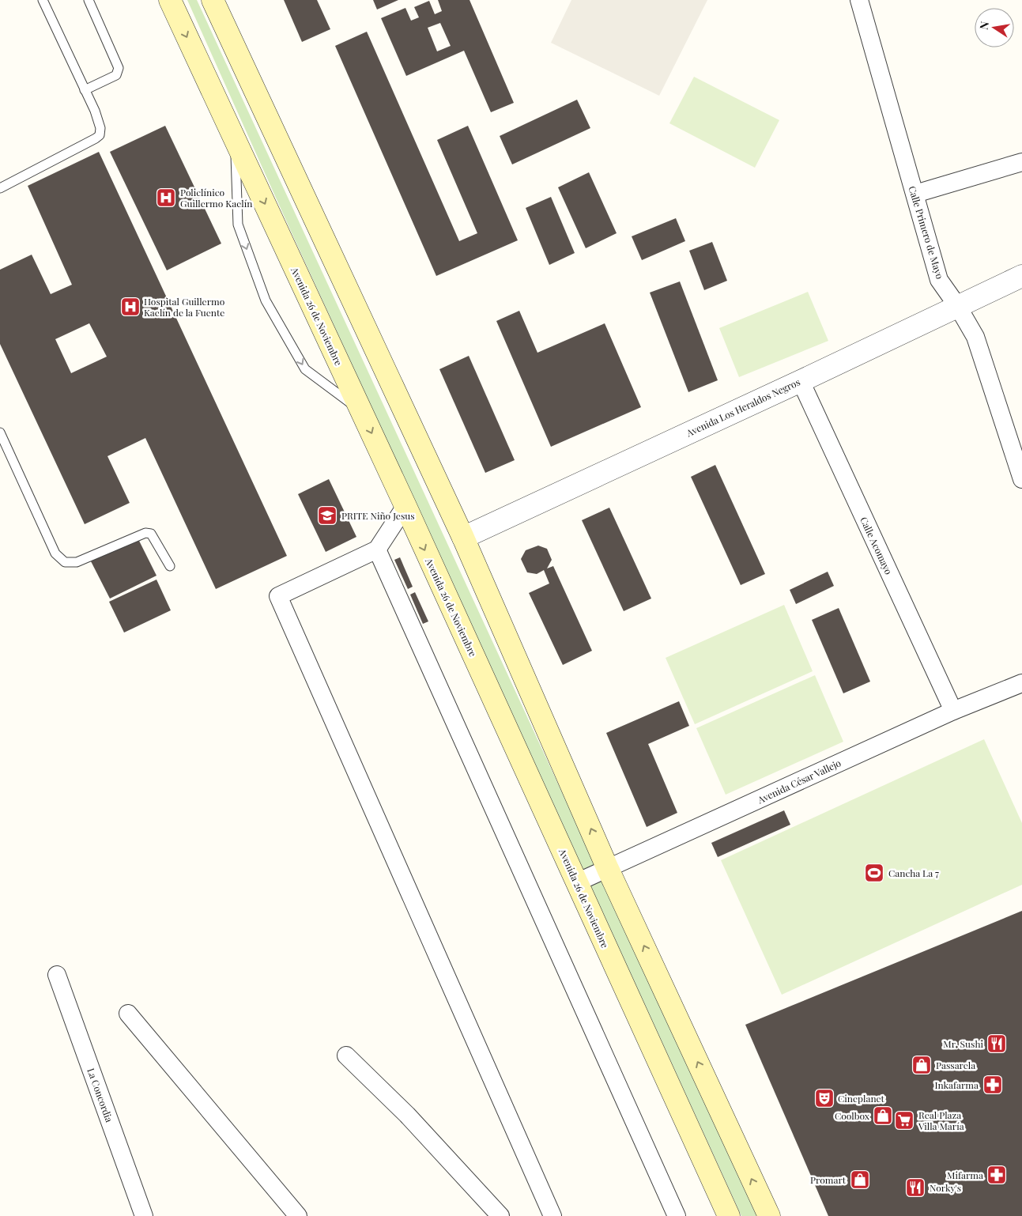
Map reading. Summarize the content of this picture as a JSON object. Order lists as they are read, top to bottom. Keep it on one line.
{"streets":{"main road":["Avenida 26 de Noviembre"],"street":["Calle Primero de Mayo","Avenida Los Heraldos Negros","Calle Acomayo","Avenida César Vallejo","La Concordia"]},"crossings":[["Calle Primero de Mayo","Avenida Los Heraldos Negros"],["Avenida 26 de Noviembre","Avenida César Vallejo"],["Avenida Los Heraldos Negros","Calle Acomayo"],["Calle Acomayo","Avenida César Vallejo"]],"places":{"hospital":["Policlínico Guillermo Kaelín","Hospital Guillermo Kaelín de la Fuente"],"school or university":["PRITE Niño Jesus"],"sports":["Cancha La 7"],"restaurant":["Mr. Sushi","Norky's"],"shop":["Passarela","Coolbox","Promart"],"pharmacy":["Inkafarma","Mifarma"],"theatre":["Cineplanet"],"supermarket":["Real Plaza Villa María"]},"north":"left"}
